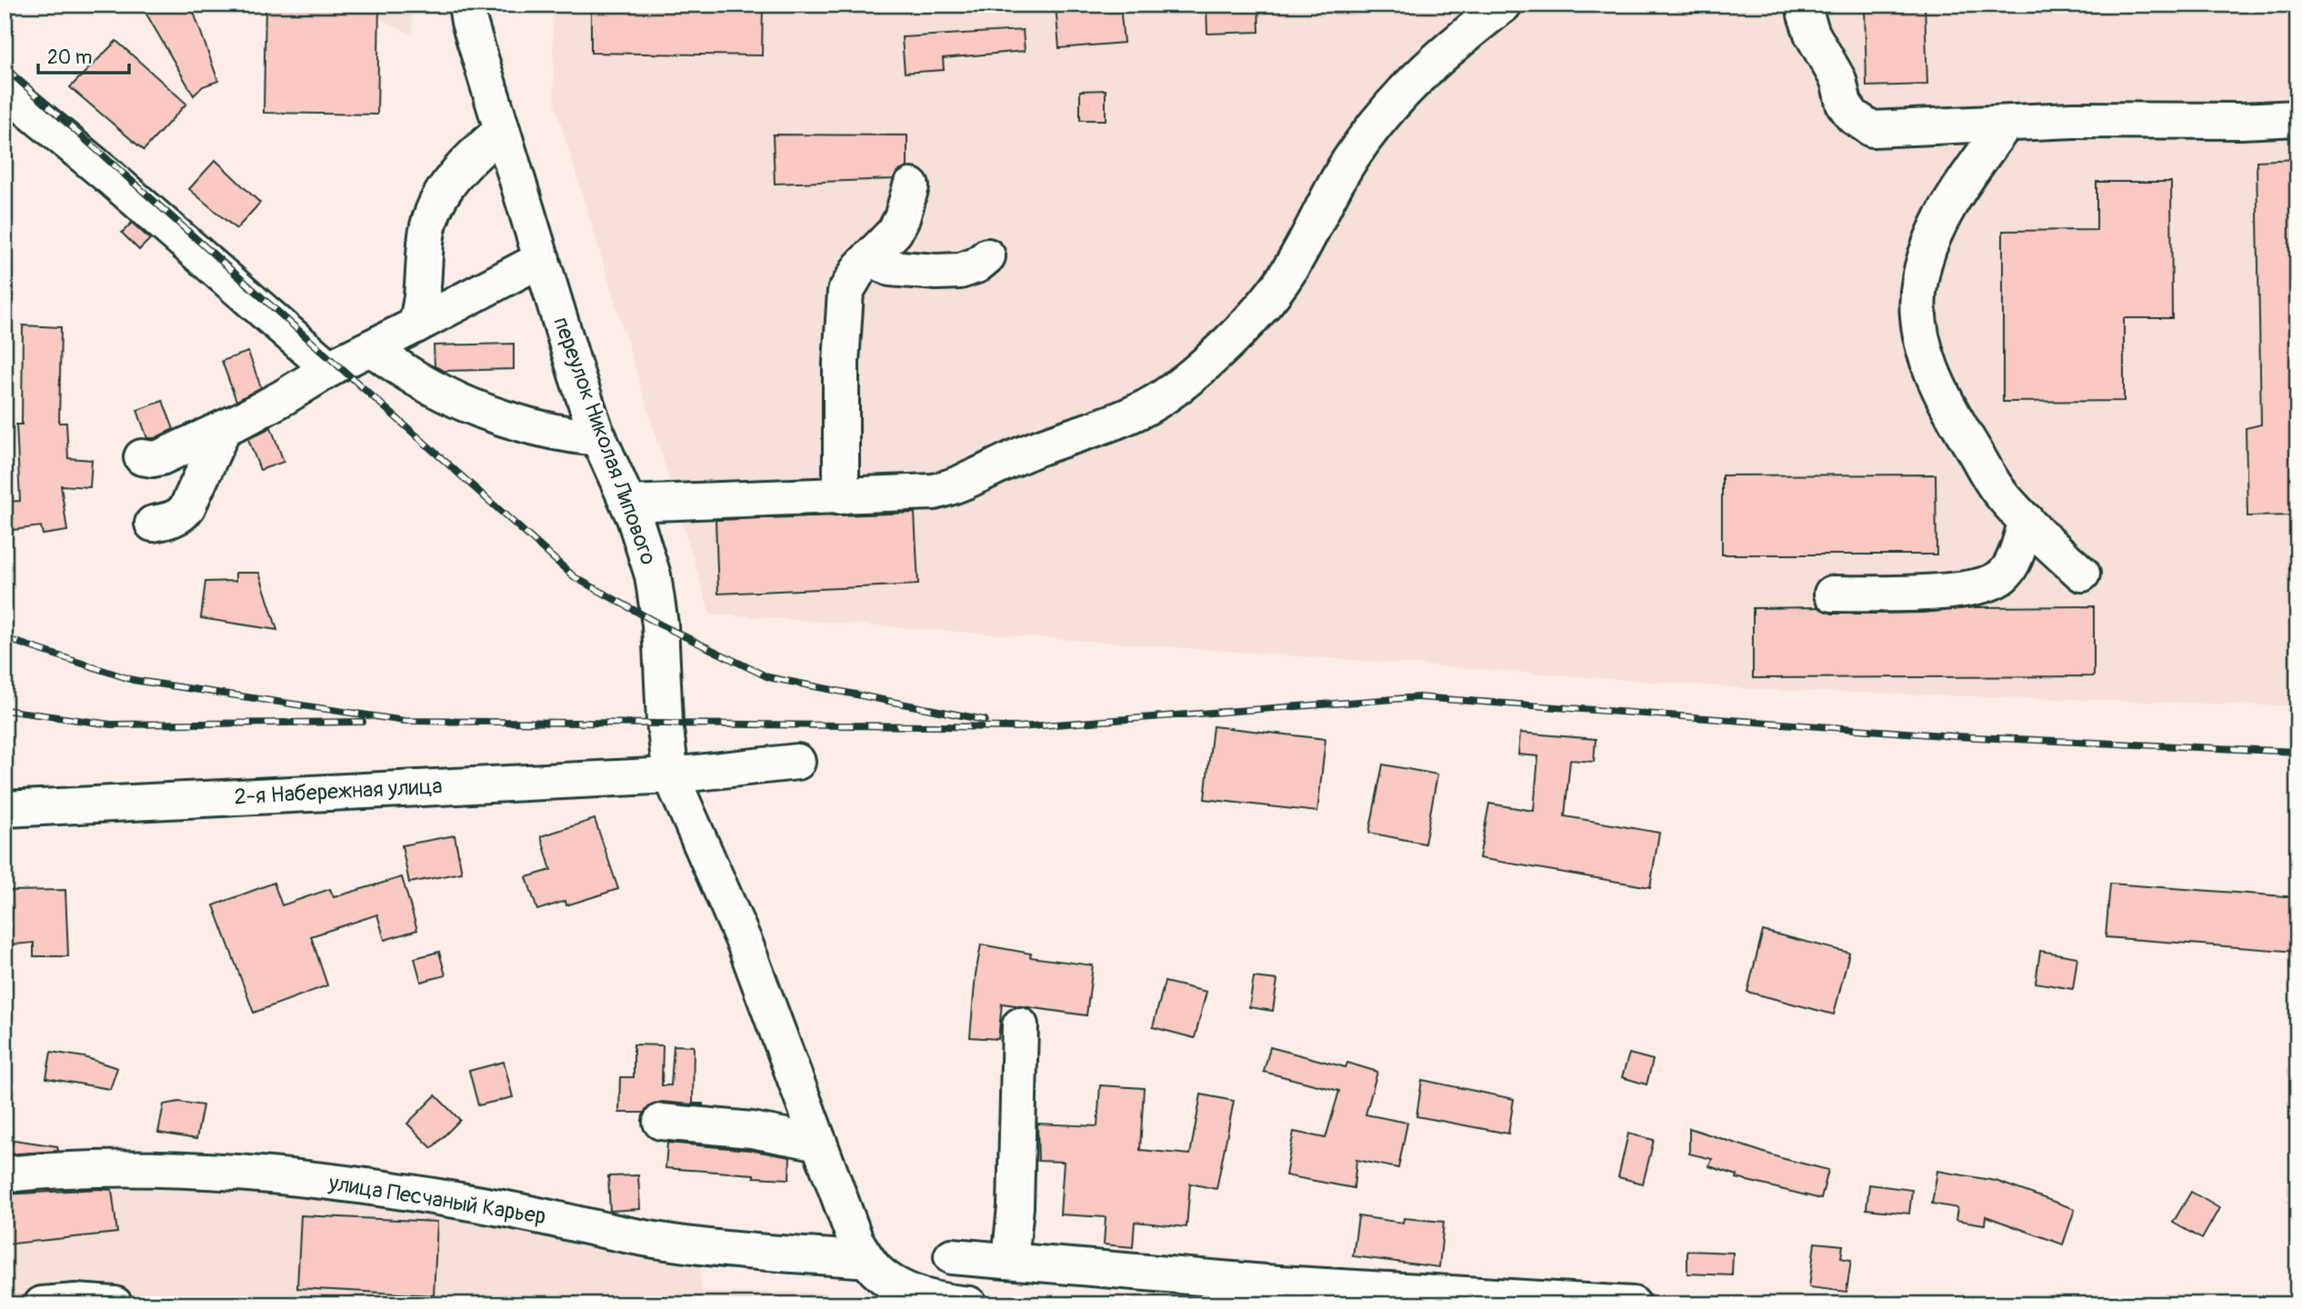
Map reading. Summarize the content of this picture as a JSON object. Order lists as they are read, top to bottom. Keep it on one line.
{"streets":{"street":["переулок Николая Липового","2-я Набережная улица","улица Песчаный Карьер"]},"crossings":[["переулок Николая Липового","2-я Набережная улица"],["переулок Николая Липового","улица Песчаный Карьер"]],"scale_bar":"20 m"}
